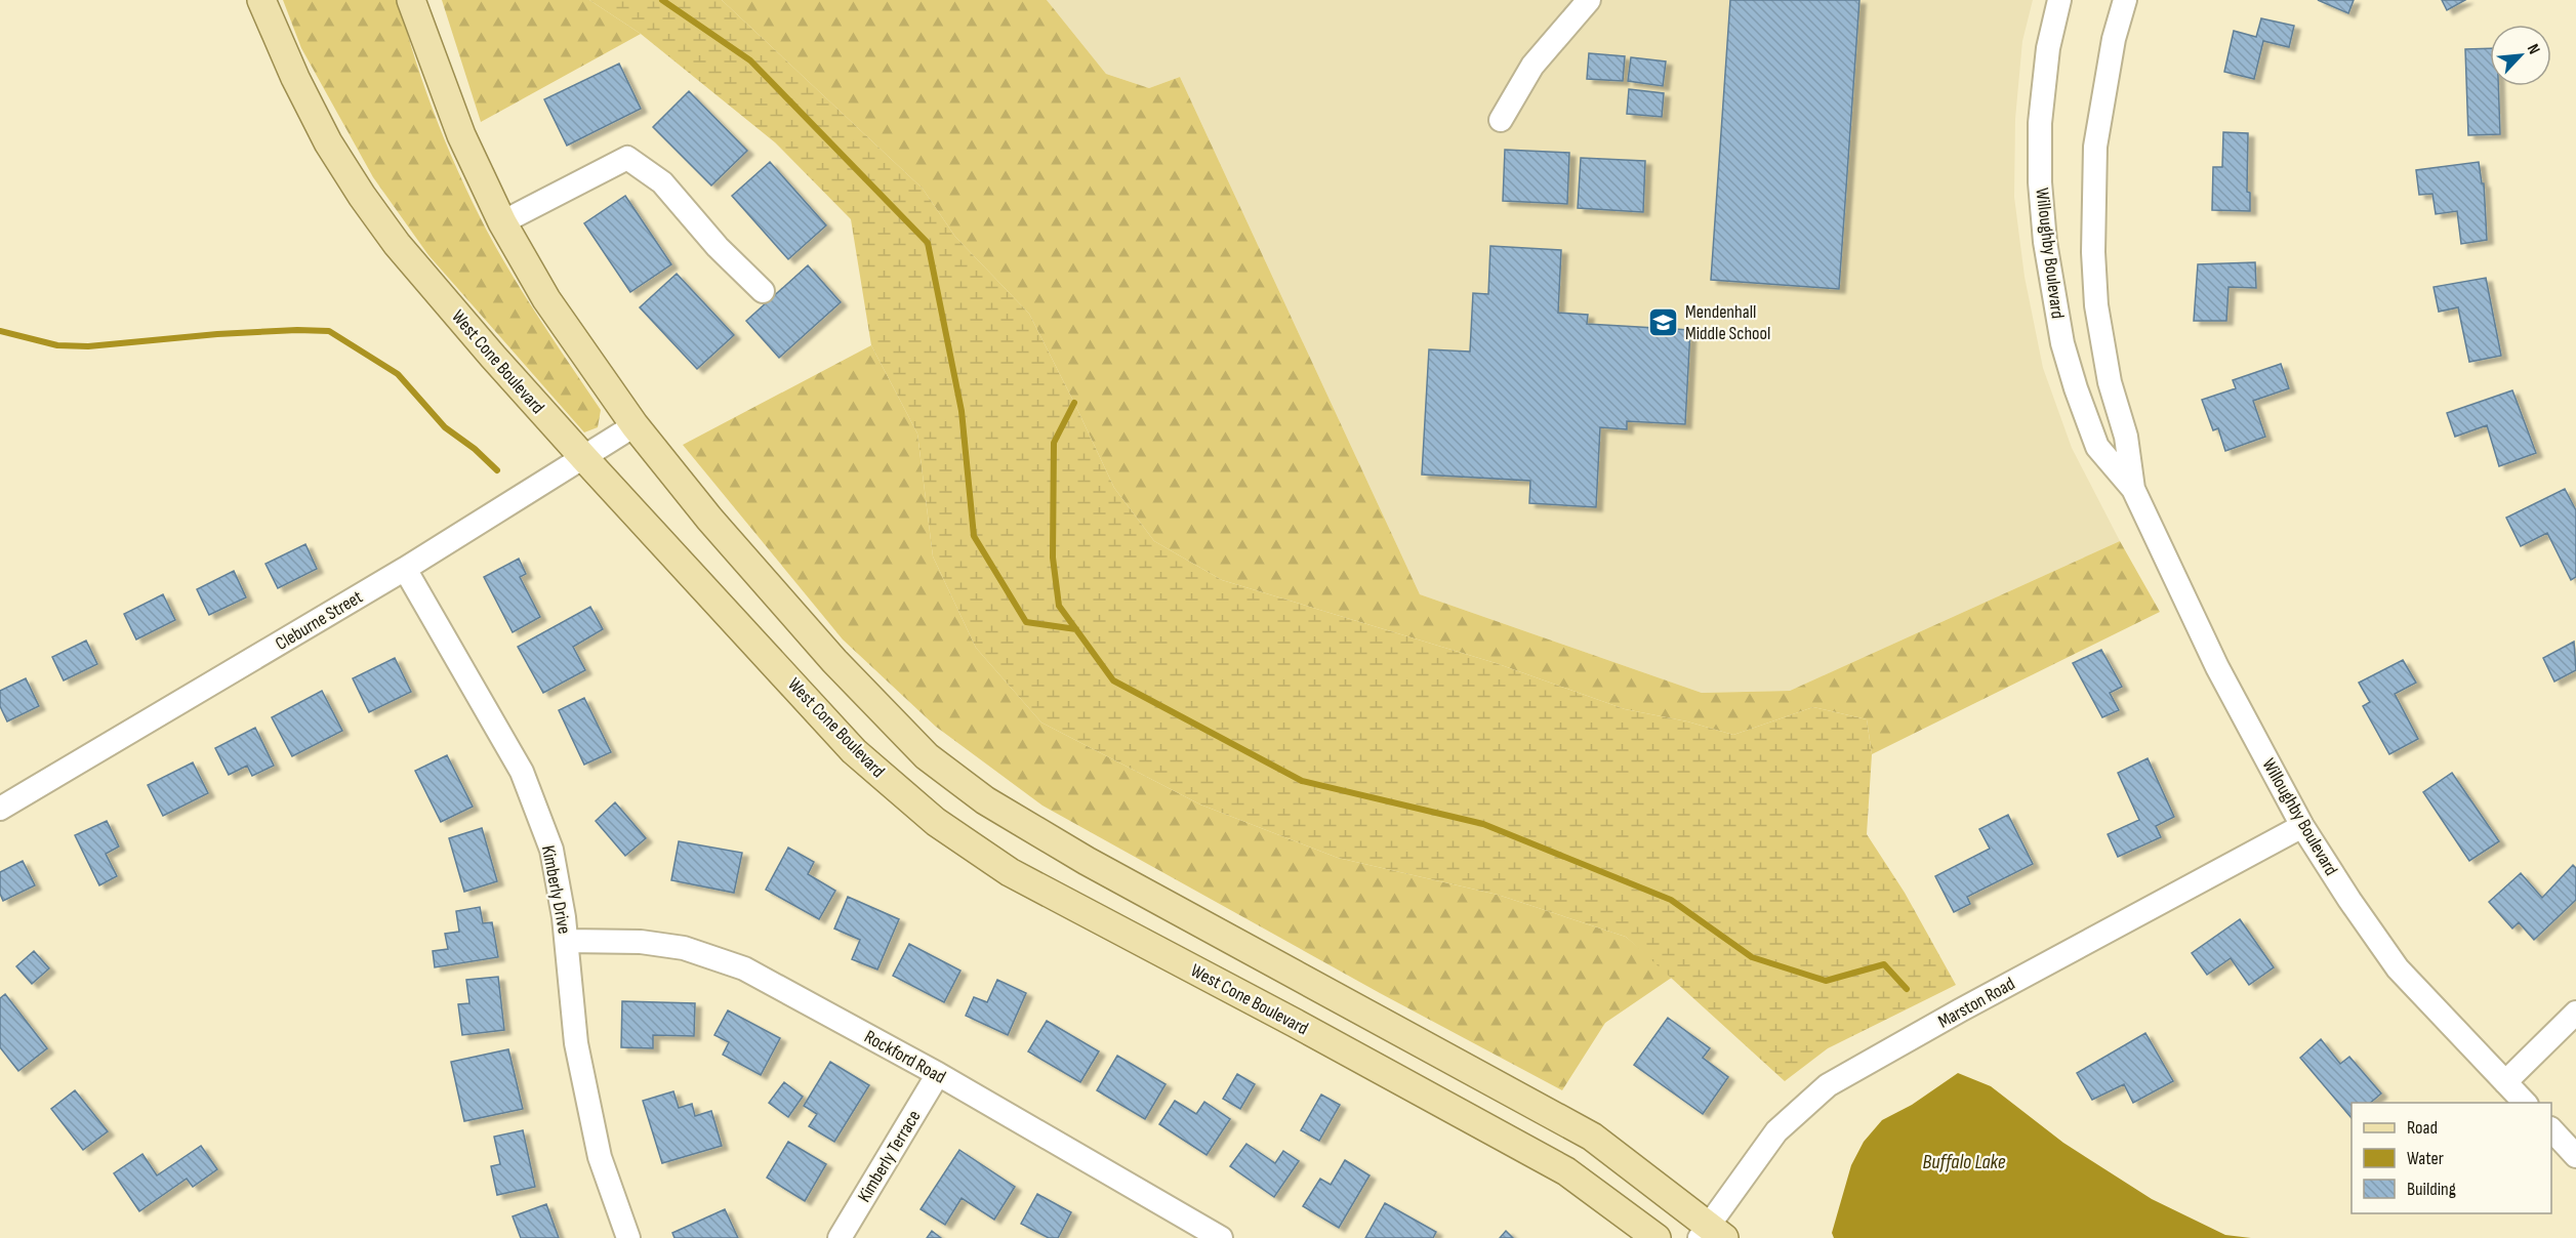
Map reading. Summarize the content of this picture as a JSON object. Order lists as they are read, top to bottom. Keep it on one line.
{"streets":{"main road":["West Cone Boulevard"],"street":["Willoughby Boulevard","Cleburne Street","Kimberly Drive","Marston Road","Rockford Road","Kimberly Terrace"]},"crossings":[["Willoughby Boulevard","Marston Road"],["West Cone Boulevard","Cleburne Street"],["Cleburne Street","Kimberly Drive"],["Kimberly Drive","Rockford Road"],["Rockford Road","Kimberly Terrace"]],"water":["Buffalo Lake"],"places":{"school or university":["Mendenhall Middle School"]},"legend":["Road","Water","Building"],"north":"top right"}
